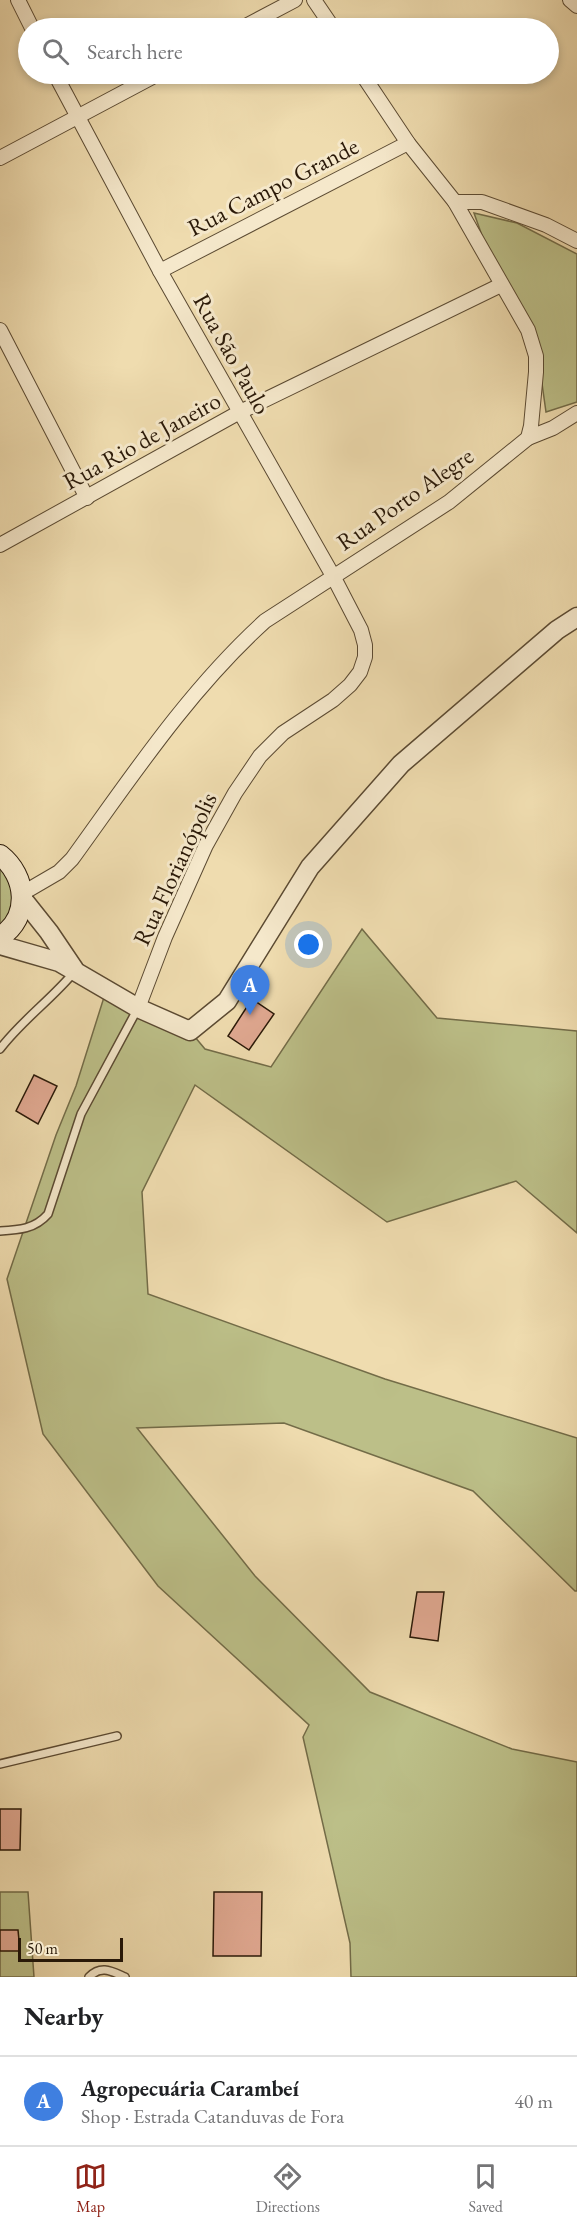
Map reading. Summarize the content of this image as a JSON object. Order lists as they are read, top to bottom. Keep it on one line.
{"streets":{"street":["Rua Campo Grande","Rua São Paulo","Rua Rio de Janeiro","Rua Porto Alegre","Rua Florianópolis"]},"crossings":[["Rua Campo Grande","Rua São Paulo"],["Rua São Paulo","Rua Rio de Janeiro"],["Rua São Paulo","Rua Porto Alegre"],["Rua São Paulo","Rua Florianópolis"]],"scale_bar":"50 m","page":{"search":"Search here","pins":"A","scale":"50 m","heading":"Nearby","list":[{"mark":"A","name":"Agropecuária Carambeí","note":"Shop · Estrada Catanduvas de Fora","value":"40 m"}],"nav":["Map","Directions","Saved"]}}
